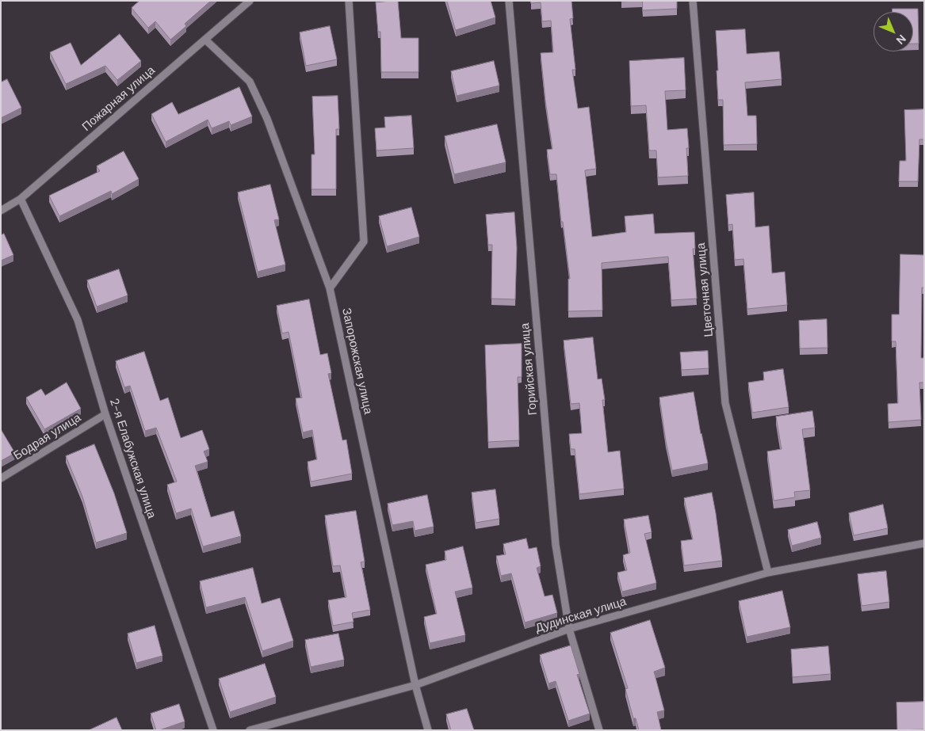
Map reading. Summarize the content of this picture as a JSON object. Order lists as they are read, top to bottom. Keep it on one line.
{"streets":{"street":["Пожарная улица","Цветочная улица","Запорожская улица","Горийская улица","Бодрая улица","2-я Елабужская улица","Дудинская улица"]},"crossings":[["Пожарная улица","Запорожская улица"],["Пожарная улица","2-я Елабужская улица"],["Цветочная улица","Дудинская улица"],["Запорожская улица","Дудинская улица"],["Горийская улица","Дудинская улица"],["Бодрая улица","2-я Елабужская улица"]],"north":"bottom right"}
